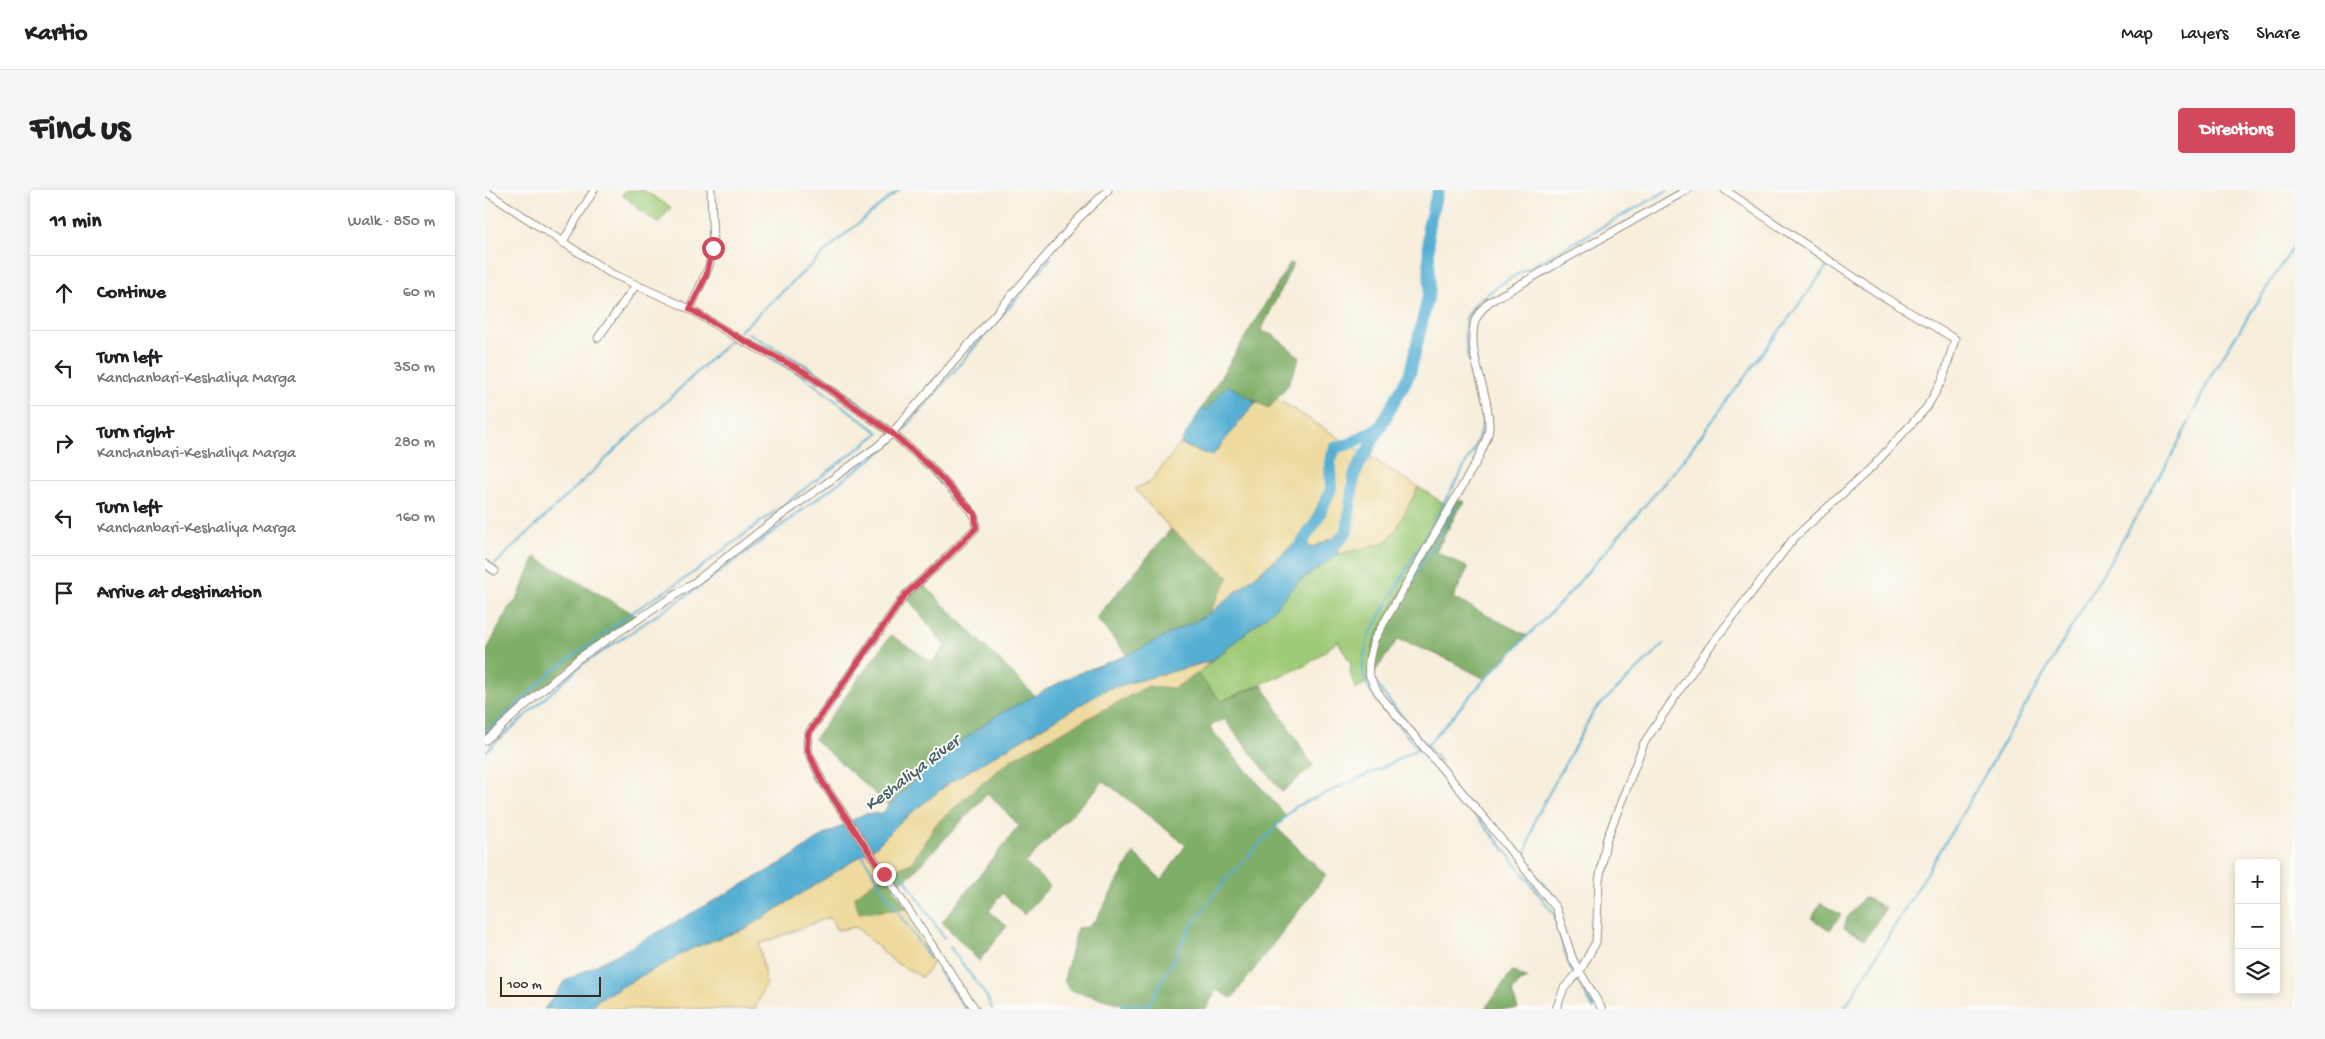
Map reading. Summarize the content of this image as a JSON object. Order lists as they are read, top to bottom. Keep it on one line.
{"water":["Keshaliya River"],"scale_bar":"100 m","page":{"header":"Kartio","nav":["Map","Layers","Share"],"buttons":"Directions","title":"Find us","heading":["11 min","Walk · 850 m"],"list":[["Continue","60 m"],["Turn left","Kanchanbari-Keshaliya Marga","350 m"],["Turn right","Kanchanbari-Keshaliya Marga","280 m"],["Turn left","Kanchanbari-Keshaliya Marga","160 m"],"Arrive at destination"],"map_buttons":["+","−"],"scale":"100 m"}}
